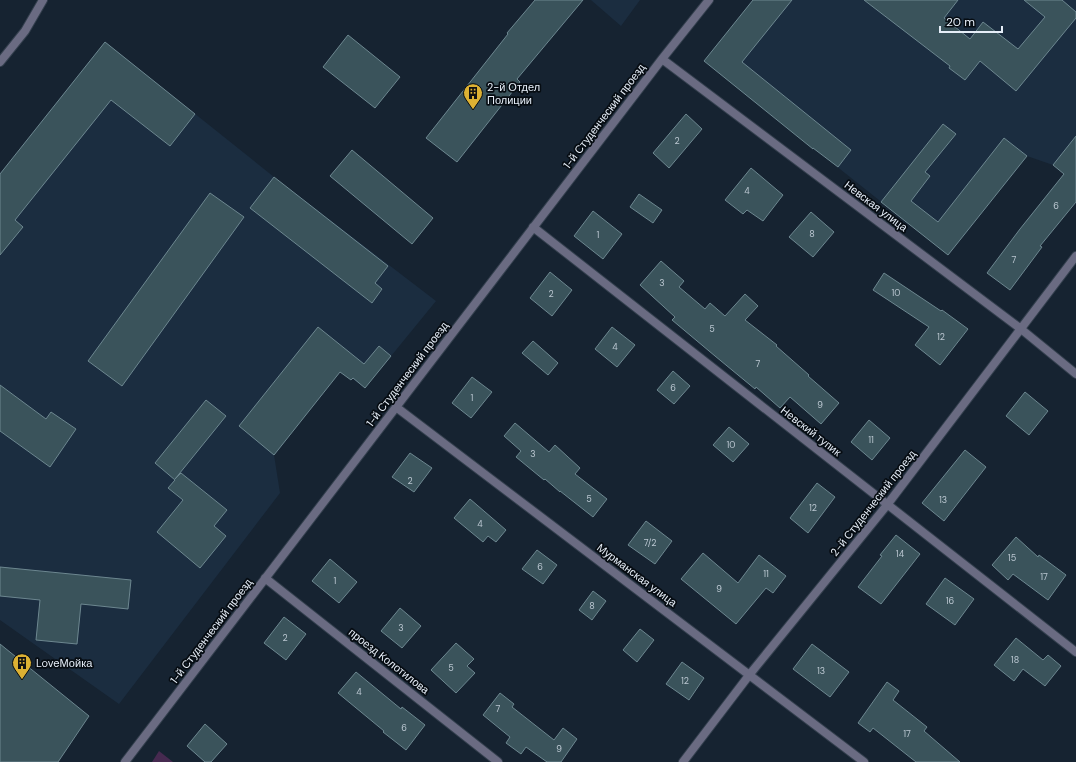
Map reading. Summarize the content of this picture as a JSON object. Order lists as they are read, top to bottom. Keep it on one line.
{"streets":{"street":["1-й Студенческий проезд","Невская улица","Невский тупик","2-й Студенческий проезд","Мурманская улица","проезд Колотилова"]},"crossings":[["1-й Студенческий проезд","Невская улица"],["1-й Студенческий проезд","Невский тупик"],["1-й Студенческий проезд","Мурманская улица"],["1-й Студенческий проезд","проезд Колотилова"],["Невская улица","2-й Студенческий проезд"],["Невский тупик","2-й Студенческий проезд"],["2-й Студенческий проезд","Мурманская улица"]],"places":{"building":["2-й Отдел Полиции","LoveМойка"]},"house_numbers":["2","4","6","8","1","7","3","10","2","5","12","4","7","6","1","9","11","10","3","2","5","13","12","4","7/2","14","15","6","11","17","1","9","16","8","3","2","18","5","13","12","4","7","6","17","9"],"scale_bar":"20 m"}
